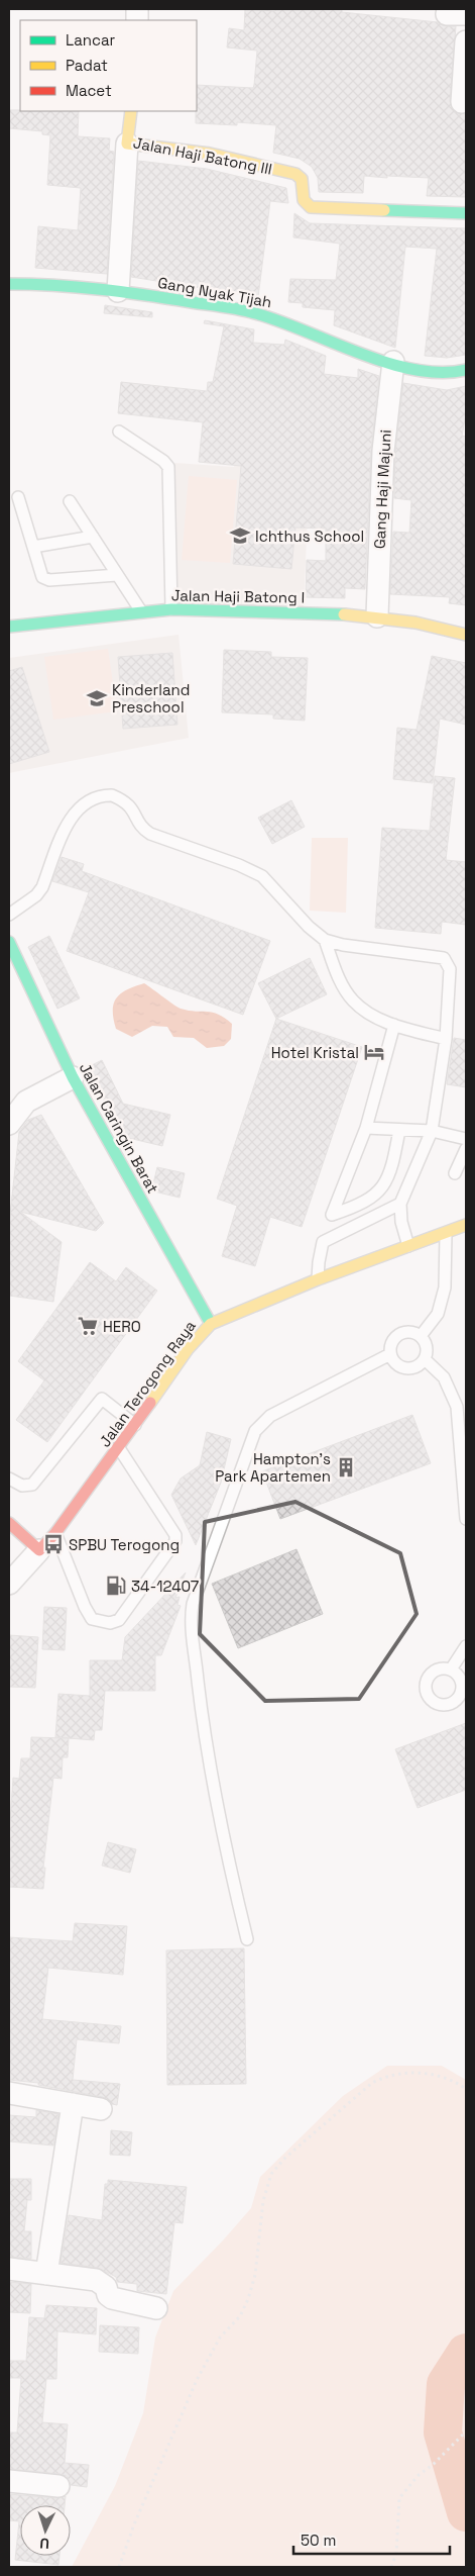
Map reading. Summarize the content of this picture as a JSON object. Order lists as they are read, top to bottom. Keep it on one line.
{"streets":{"street":["Jalan Haji Batong III","Gang Nyak Tijah","Gang Haji Majuni","Jalan Haji Batong I","Jalan Caringin Barat","Jalan Terogong Raya"]},"crossings":[["Gang Nyak Tijah","Gang Haji Majuni"],["Gang Haji Majuni","Jalan Haji Batong I"],["Jalan Caringin Barat","Jalan Terogong Raya"]],"places":{"school or university":["Ichthus School","Kinderland Preschool"],"hotel":["Hotel Kristal"],"supermarket":["HERO"],"building":["Hampton's Park Apartemen"],"bus stop":["SPBU Terogong"],"fuel station":["34-12407"]},"legend":["Lancar","Padat","Macet"],"scale_bar":"50 m","north":"bottom"}
